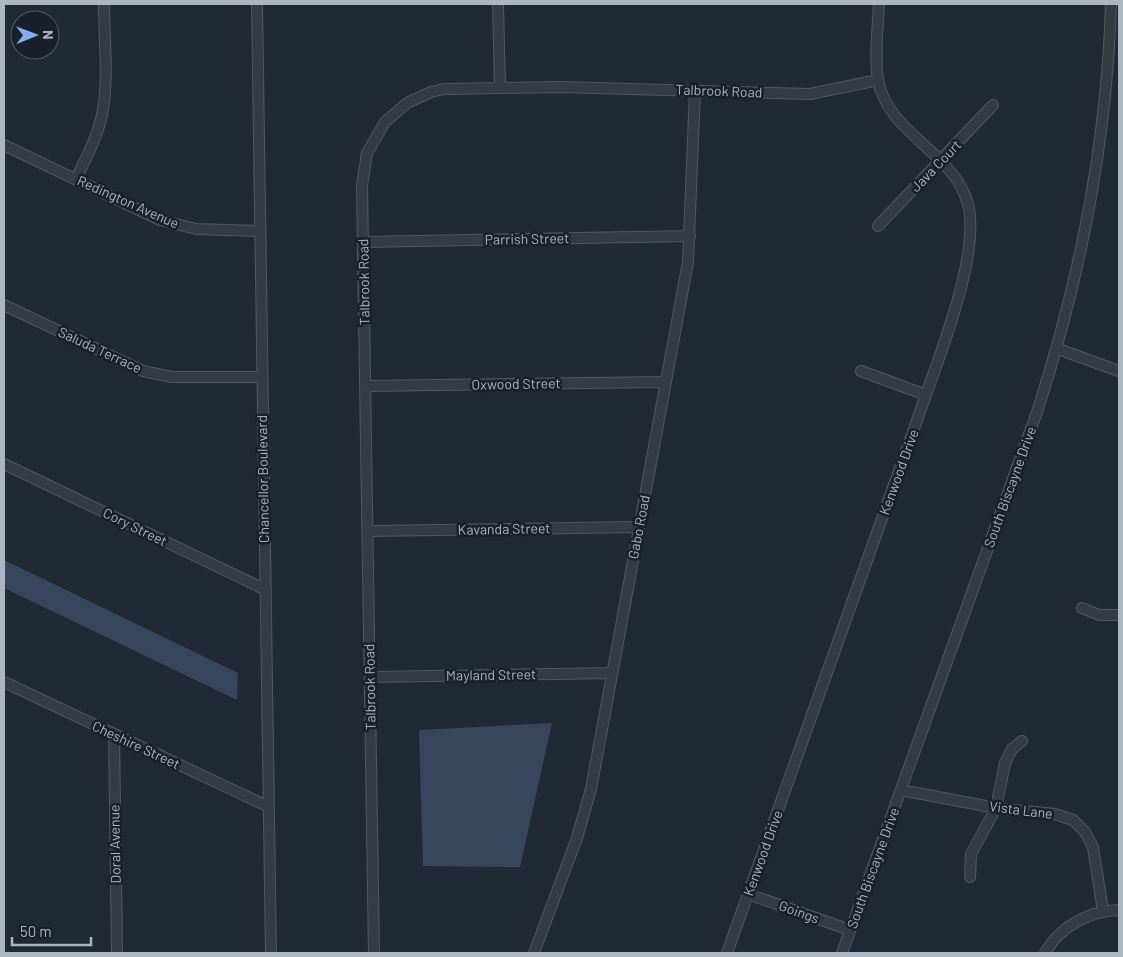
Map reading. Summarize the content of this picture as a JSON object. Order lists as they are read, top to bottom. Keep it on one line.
{"streets":{"street":["Talbrook Road","Java Court","Redington Avenue","Parrish Street","Saluda Terrace","Oxwood Street","Kenwood Drive","Chancellor Boulevard","South Biscayne Drive","Cory Street","Gabo Road","Kavanda Street","Mayland Street","Cheshire Street","Vista Lane","Doral Avenue","Goings"]},"crossings":[["Talbrook Road","Parrish Street"],["Talbrook Road","Oxwood Street"],["Talbrook Road","Kenwood Drive"],["Talbrook Road","Gabo Road"],["Talbrook Road","Kavanda Street"],["Talbrook Road","Mayland Street"],["Java Court","Kenwood Drive"],["Redington Avenue","Chancellor Boulevard"],["Parrish Street","Gabo Road"],["Saluda Terrace","Chancellor Boulevard"],["Oxwood Street","Gabo Road"],["Kenwood Drive","Goings"],["Chancellor Boulevard","Cory Street"],["Chancellor Boulevard","Cheshire Street"],["South Biscayne Drive","Vista Lane"],["South Biscayne Drive","Goings"],["Gabo Road","Kavanda Street"],["Gabo Road","Mayland Street"],["Cheshire Street","Doral Avenue"]],"scale_bar":"50 m","north":"right"}
